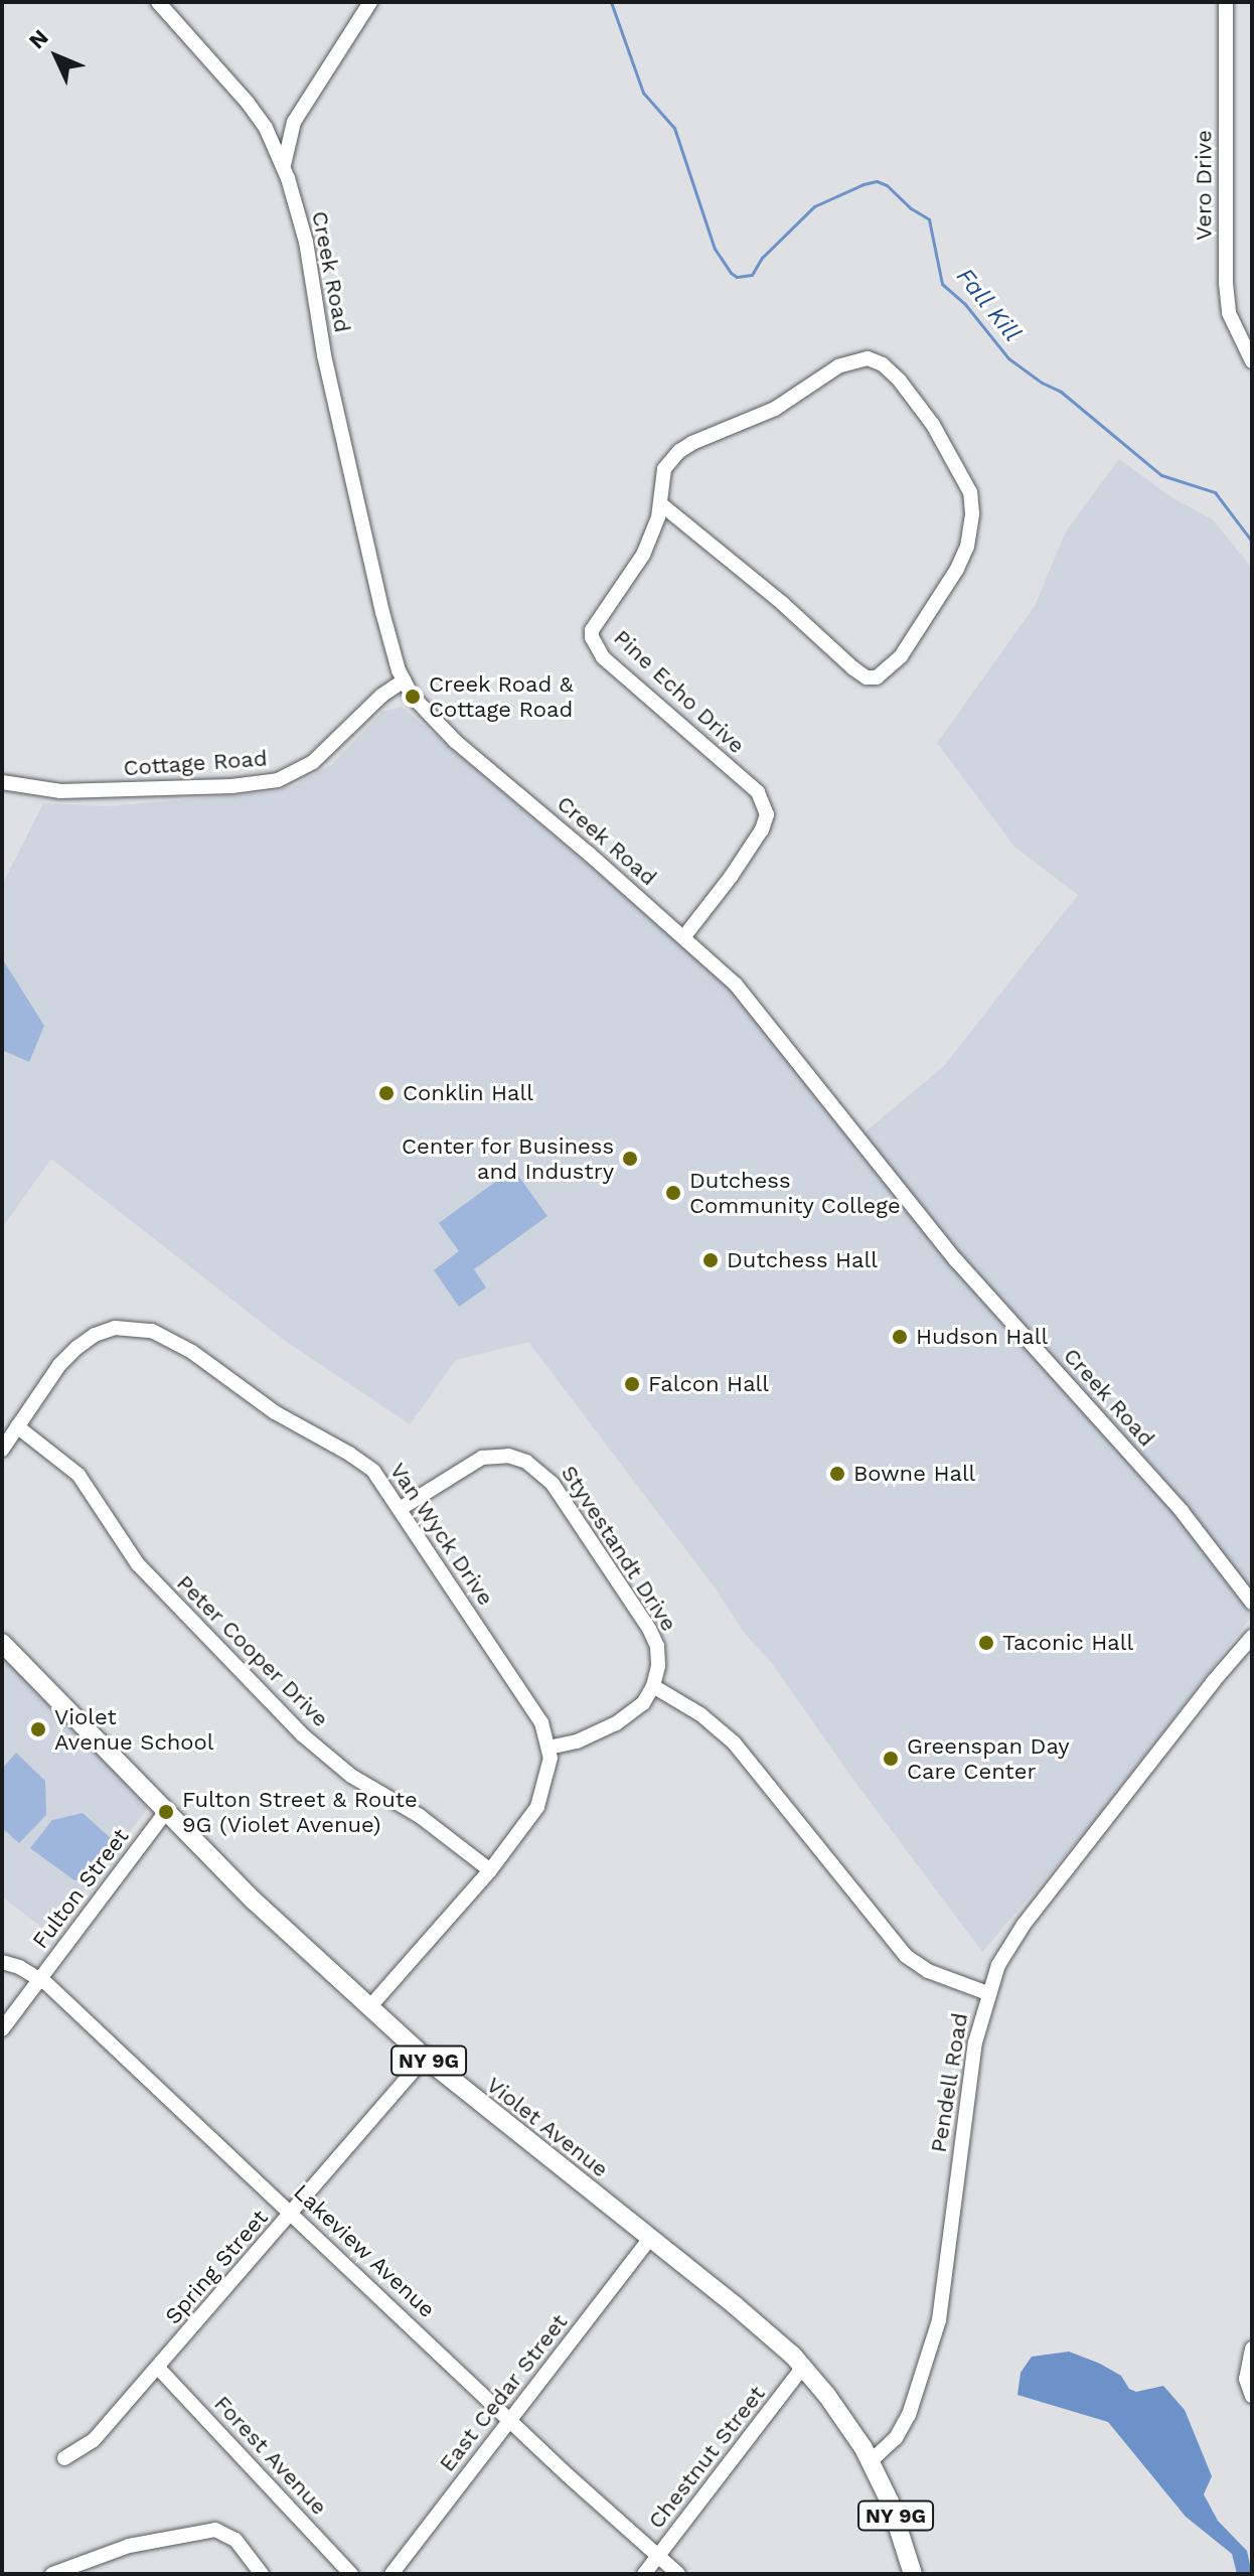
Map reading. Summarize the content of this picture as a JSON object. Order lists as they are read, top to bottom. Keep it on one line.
{"streets":{"main road":["NY 9G","Violet Avenue"],"street":["Vero Drive","Creek Road","Pine Echo Drive","Cottage Road","Van Wyck Drive","Styvestandt Drive","Peter Cooper Drive","Fulton Street","Pendell Road","Lakeview Avenue","Spring Street","East Cedar Street","Forest Avenue","Chestnut Street"]},"crossings":[["Creek Road","Pine Echo Drive"],["Creek Road","Cottage Road"],["Van Wyck Drive","Styvestandt Drive"],["Van Wyck Drive","Peter Cooper Drive"],["Fulton Street","Violet Avenue"],["Fulton Street","Lakeview Avenue"],["Pendell Road","Violet Avenue"],["Violet Avenue","Spring Street"],["Violet Avenue","East Cedar Street"],["Violet Avenue","Chestnut Street"],["Lakeview Avenue","Spring Street"],["Lakeview Avenue","East Cedar Street"],["Lakeview Avenue","Chestnut Street"],["Spring Street","Forest Avenue"]],"water":["Fall Kill"],"places":["Creek Road & Cottage Road","Conklin Hall","Center for Business and Industry","Dutchess Community College","Dutchess Hall","Hudson Hall","Falcon Hall","Bowne Hall","Taconic Hall","Violet Avenue School","Greenspan Day Care Center","Fulton Street & Route 9G (Violet Avenue)"],"north":"top left"}
